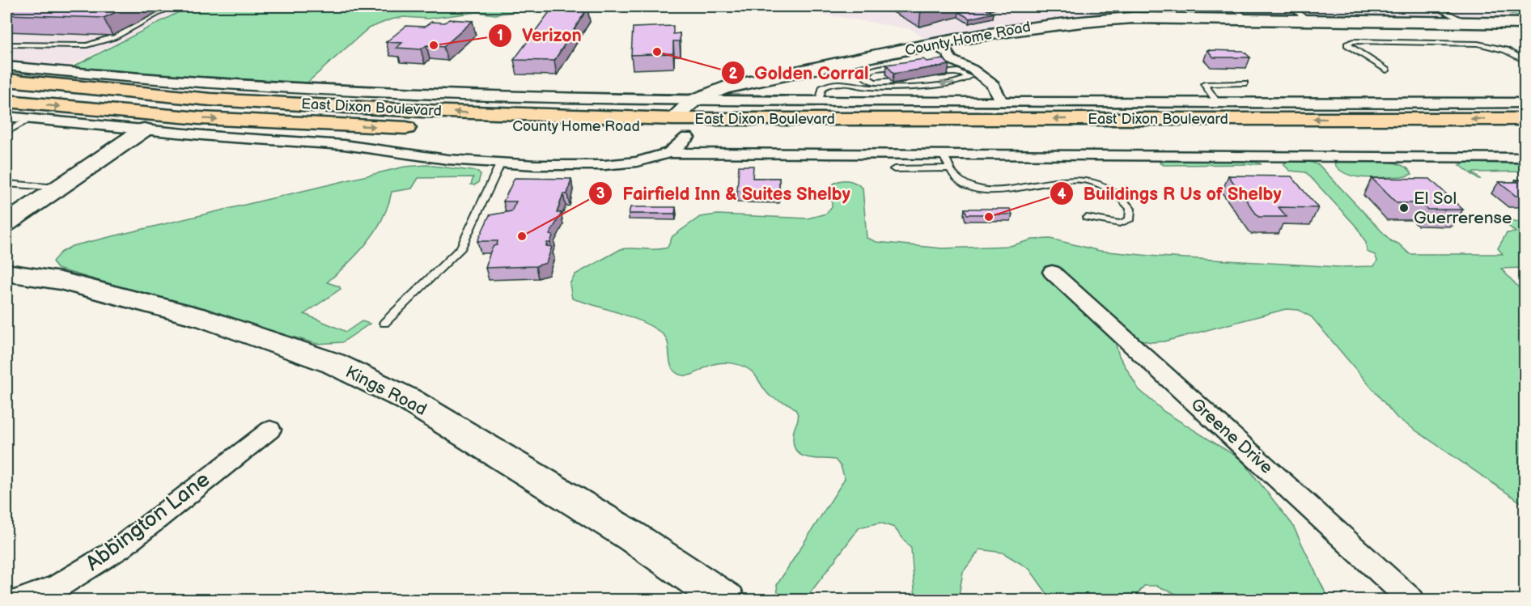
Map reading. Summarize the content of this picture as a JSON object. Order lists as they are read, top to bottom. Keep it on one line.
{"streets":{"highway":["County Home Road","East Dixon Boulevard"],"street":["Kings Road","Greene Drive","Abbington Lane"]},"crossings":[["County Home Road","East Dixon Boulevard"]],"places":["Verizon","Golden Corral","El Sol Guerrerense","Buildings R Us of Shelby","Fairfield Inn & Suites Shelby"]}
